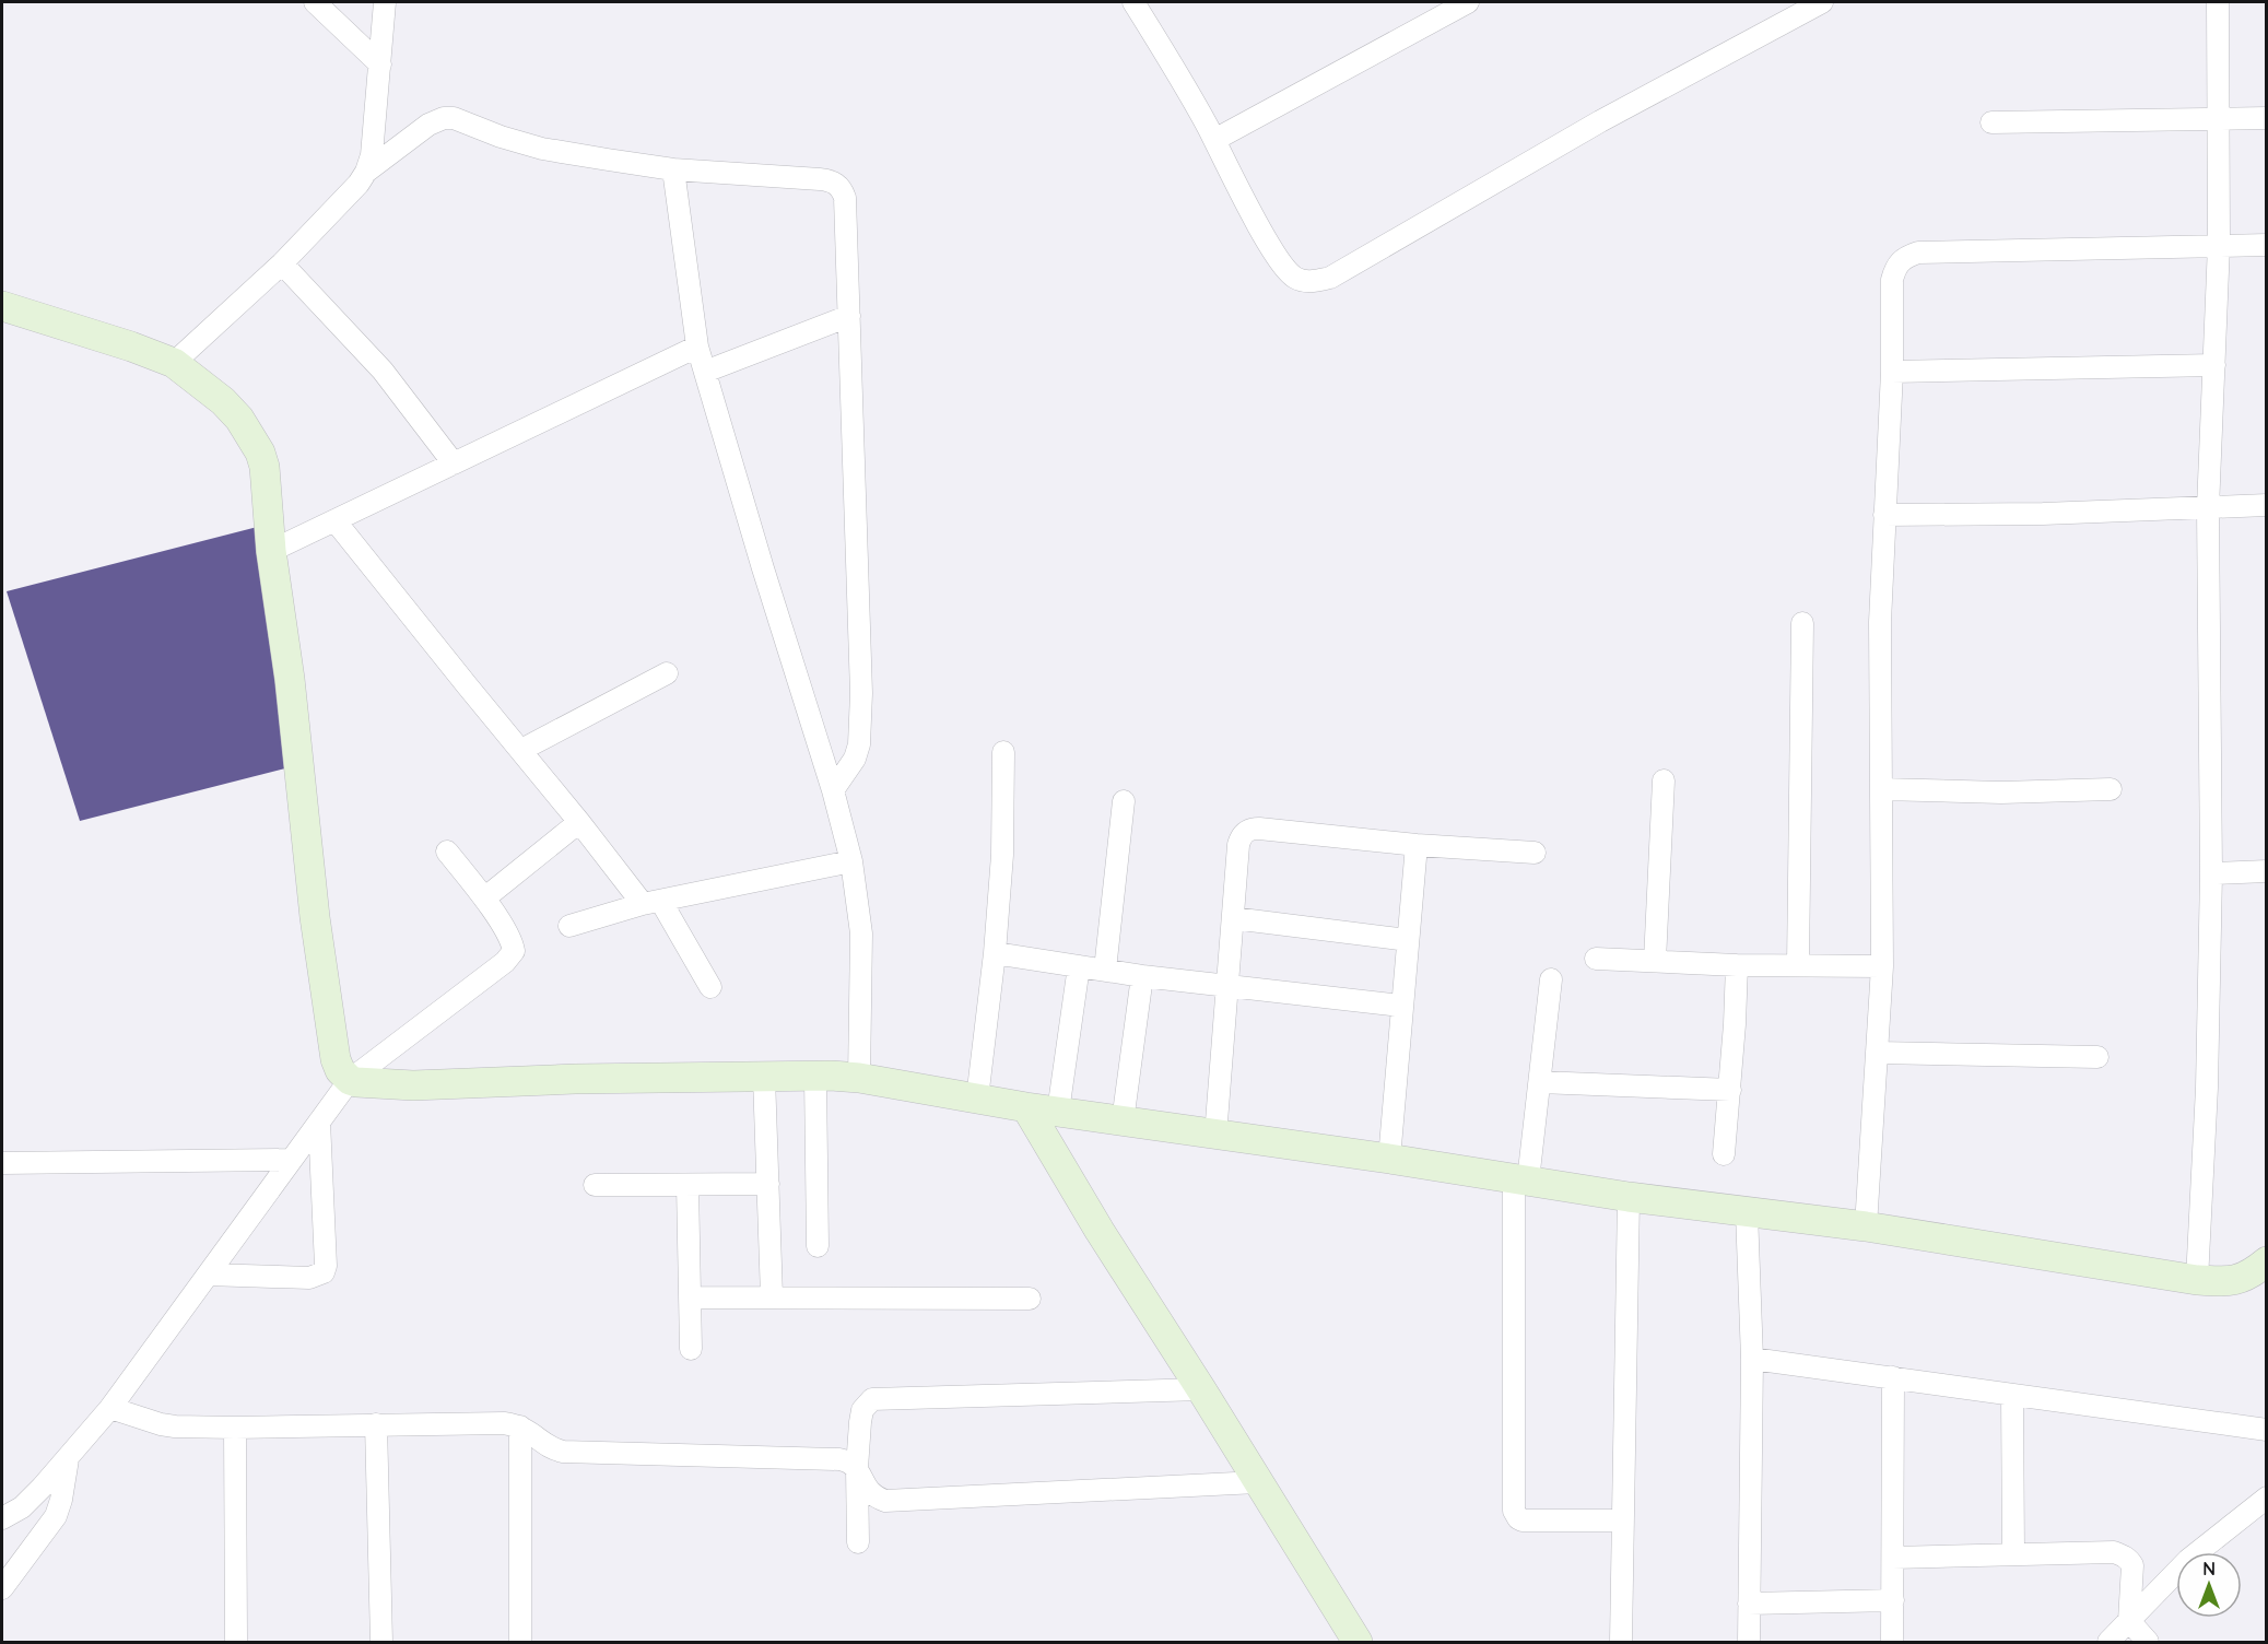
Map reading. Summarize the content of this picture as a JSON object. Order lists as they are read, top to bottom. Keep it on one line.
{"north":"top"}
